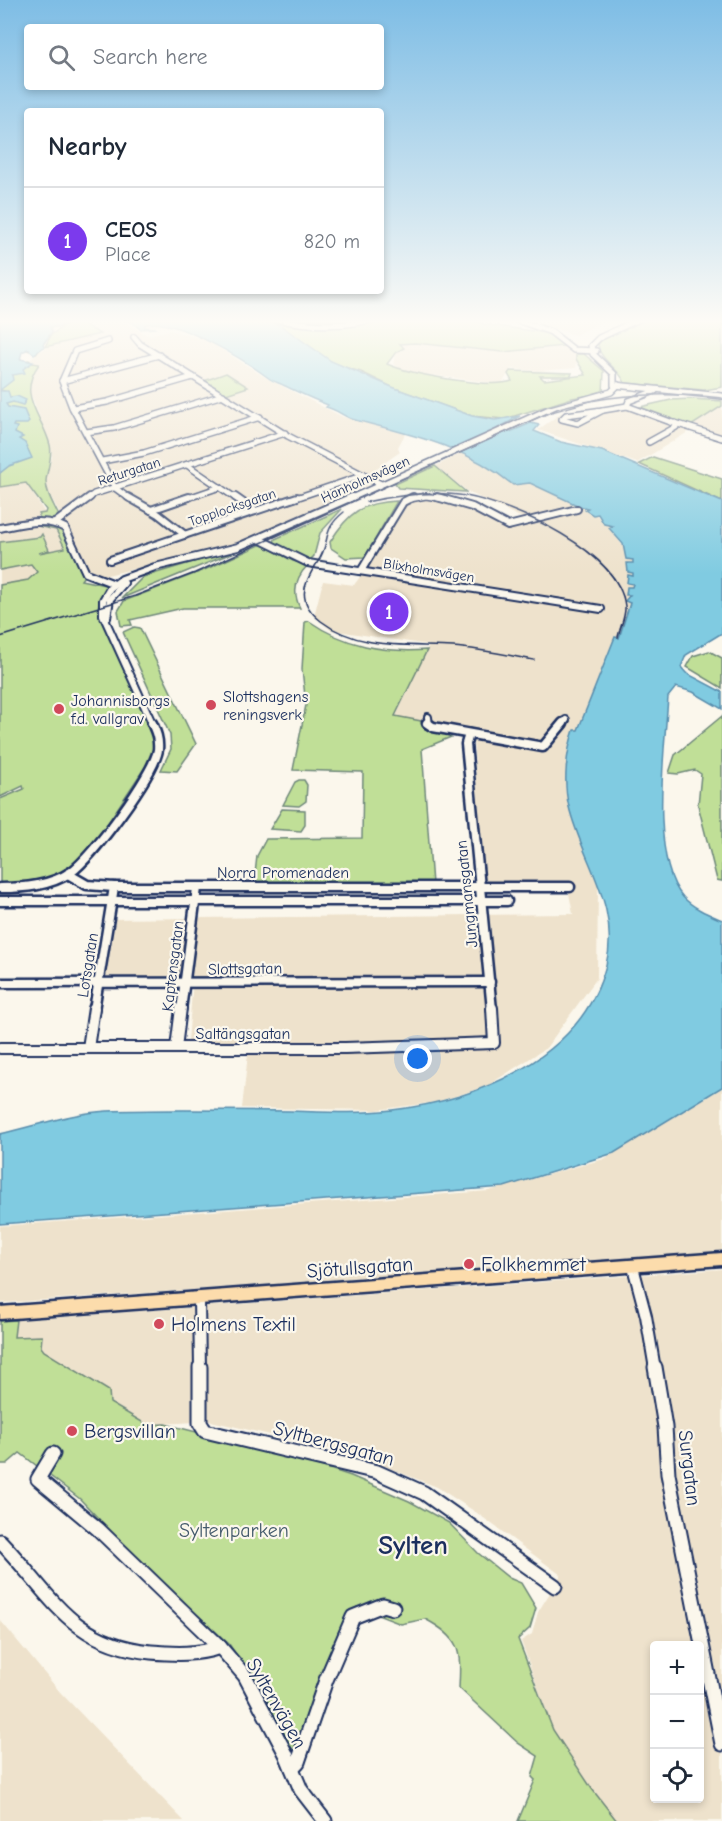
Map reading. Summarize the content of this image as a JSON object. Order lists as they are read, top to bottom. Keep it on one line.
{"streets":{"main road":["Sjötullsgatan"],"street":["Returgatan","Hanholmsvägen","Topplocksgatan","Blixholmsvägen","Norra Promenaden","Jungmansgatan","Lotsgatan","Kaptensgatan","Slottsgatan","Saltängsgatan","Syltbergsgatan","Surgatan","Syltenvägen"]},"crossings":[["Hanholmsvägen","Blixholmsvägen"],["Norra Promenaden","Jungmansgatan"],["Norra Promenaden","Lotsgatan"],["Norra Promenaden","Kaptensgatan"],["Jungmansgatan","Slottsgatan"],["Jungmansgatan","Saltängsgatan"],["Lotsgatan","Slottsgatan"],["Lotsgatan","Saltängsgatan"],["Kaptensgatan","Slottsgatan"],["Kaptensgatan","Saltängsgatan"],["Sjötullsgatan","Syltbergsgatan"],["Sjötullsgatan","Surgatan"]],"districts":["Sylten"],"parks":["Syltenparken"],"places":["Slottshagens reningsverk","Johannisborgs f.d. vallgrav","Folkhemmet","Holmens Textil","Bergsvillan"],"page":{"search":"Search here","heading":"Nearby","list":[{"mark":"1","name":"CEOS","note":"Place","value":"820 m"}],"pins":"1","map_buttons":["+","−"]}}
